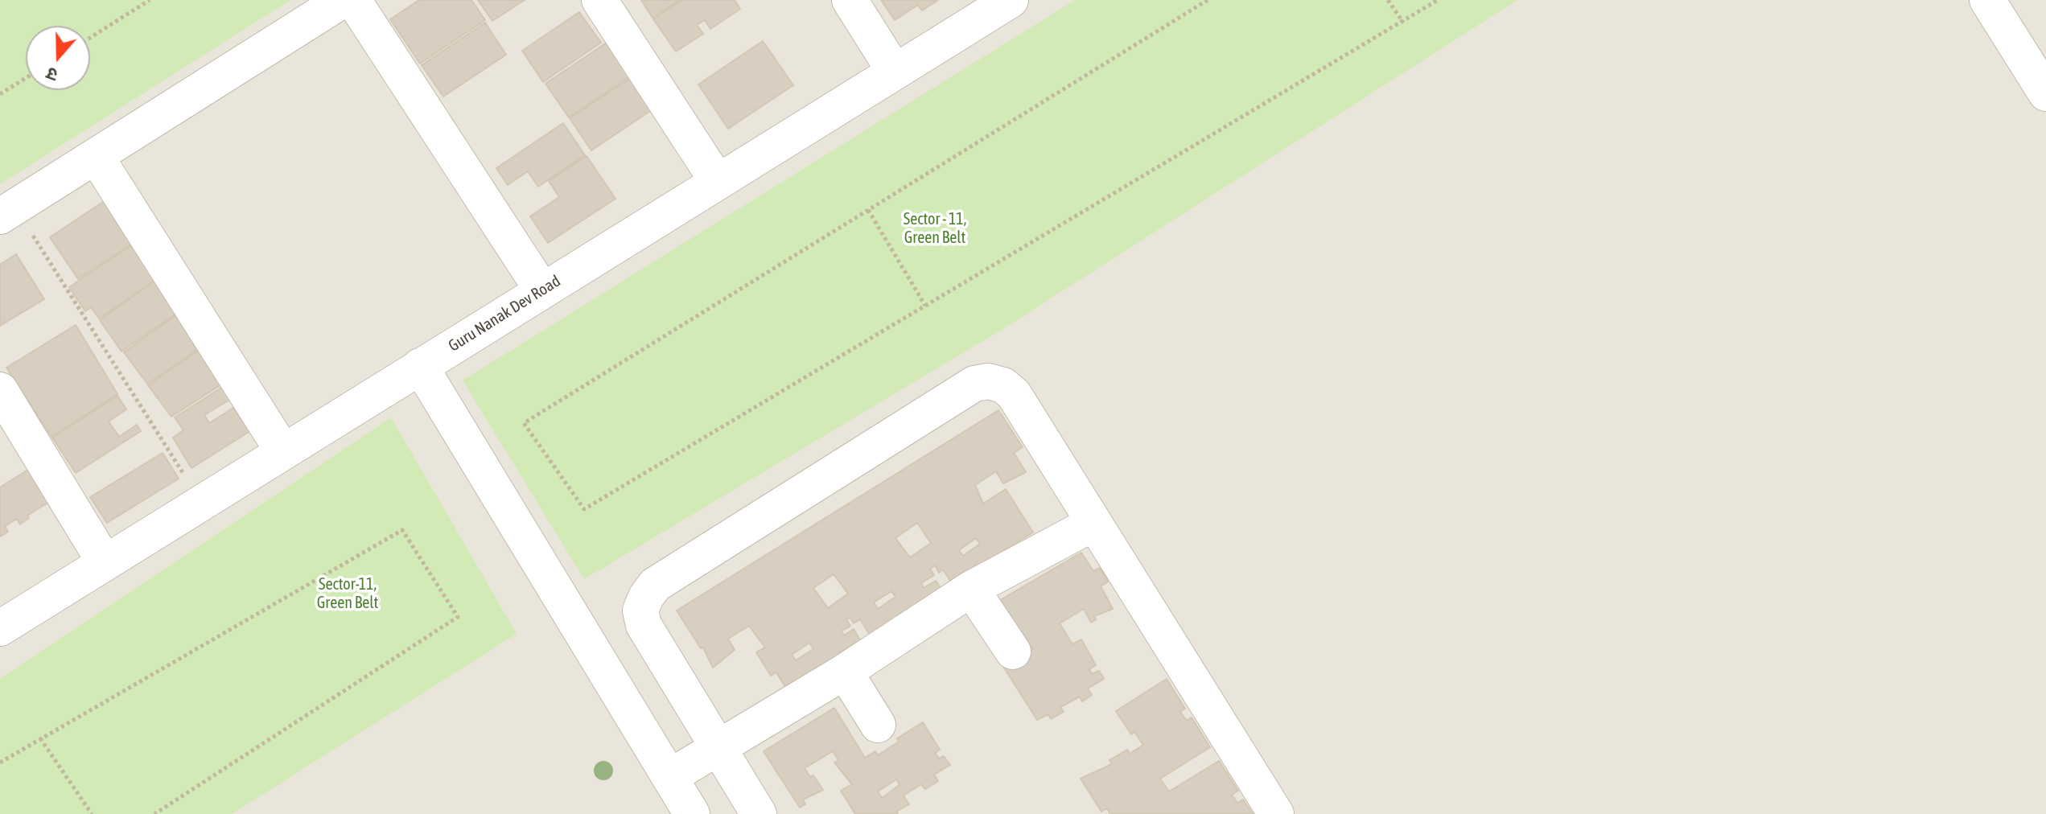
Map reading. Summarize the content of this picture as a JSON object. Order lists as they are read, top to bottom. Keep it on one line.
{"streets":{"street":["Guru Nanak Dev Road"]},"parks":["Sector - 11, Green Belt","Sector-11, Green Belt"],"north":"bottom"}
